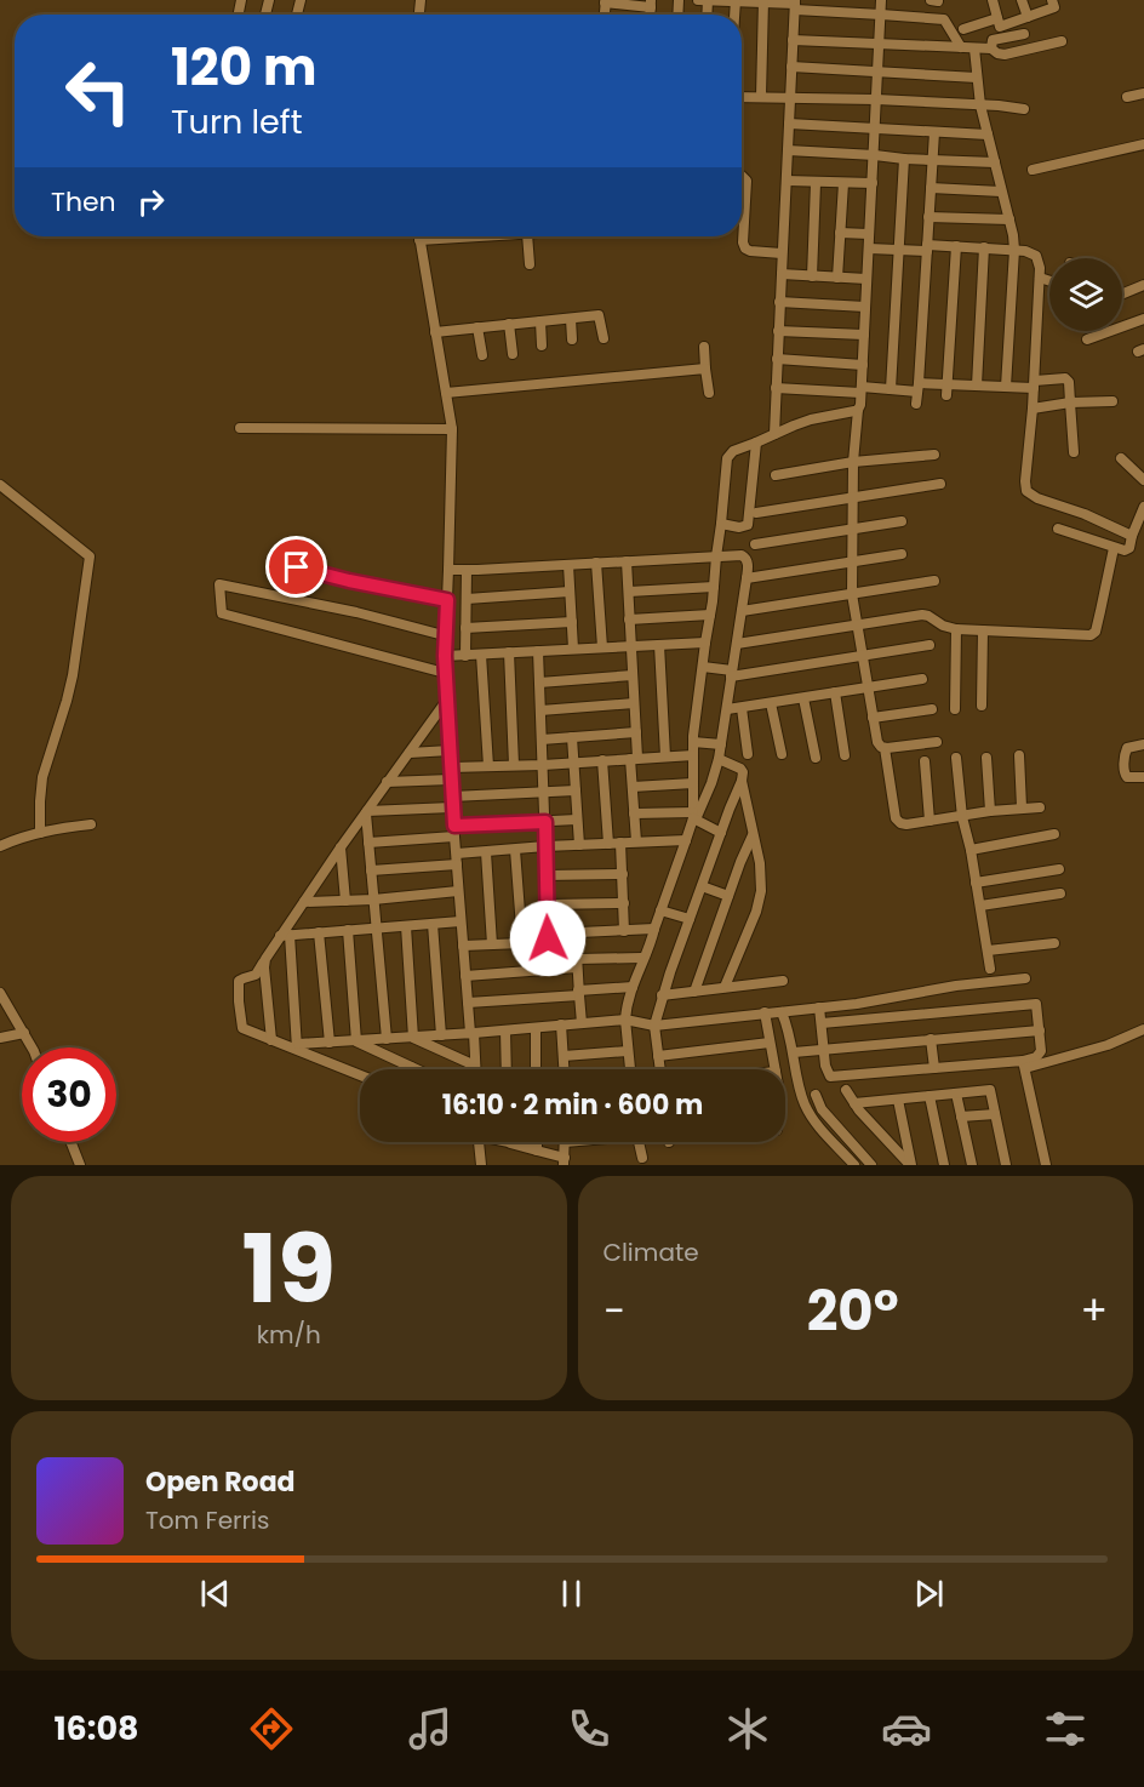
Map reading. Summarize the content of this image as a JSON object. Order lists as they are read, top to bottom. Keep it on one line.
{"page":{"turn":["120 m","Turn left"],"then":"Then","limit":"30","trip":"16:10 · 2 min · 600 m","tile":[["19","km/h"],"Climate"],"heat":["−","20°","+"],"song":["Open Road","Tom Ferris"],"tabs":"16:08"}}
